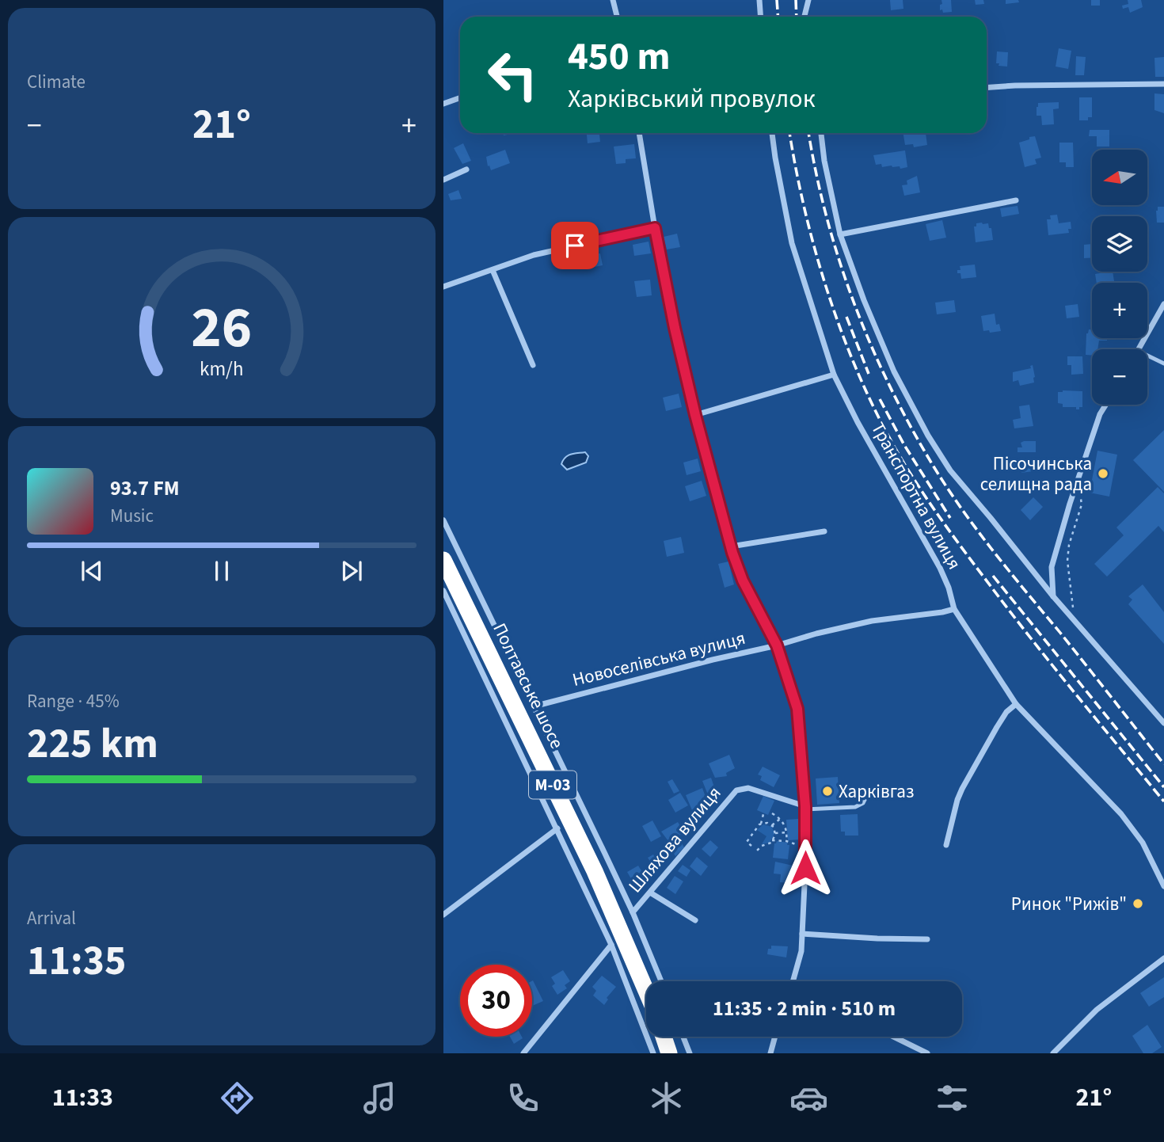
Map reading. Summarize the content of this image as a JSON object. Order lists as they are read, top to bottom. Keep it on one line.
{"streets":{"highway":["Полтавське шосе","М-03"],"street":["Транспортна вулиця","Новоселівська вулиця","Шляхова вулиця"]},"crossings":[["Транспортна вулиця","Новоселівська вулиця"]],"places":["Пісочинська селищна рада","Харківгаз","Ринок \"Рижів\""],"north":"left","page":{"tile":["Climate",["Range · 45%","225 km"],["Arrival","11:35"]],"turn":["450 m","Харківський провулок"],"heat":["−","21°","+"],"map_buttons":["+","−"],"song":["93.7 FM","Music"],"limit":"30","trip":"11:35 · 2 min · 510 m","tabs":["11:33","21°"],"gauge":["26","km/h"]}}
